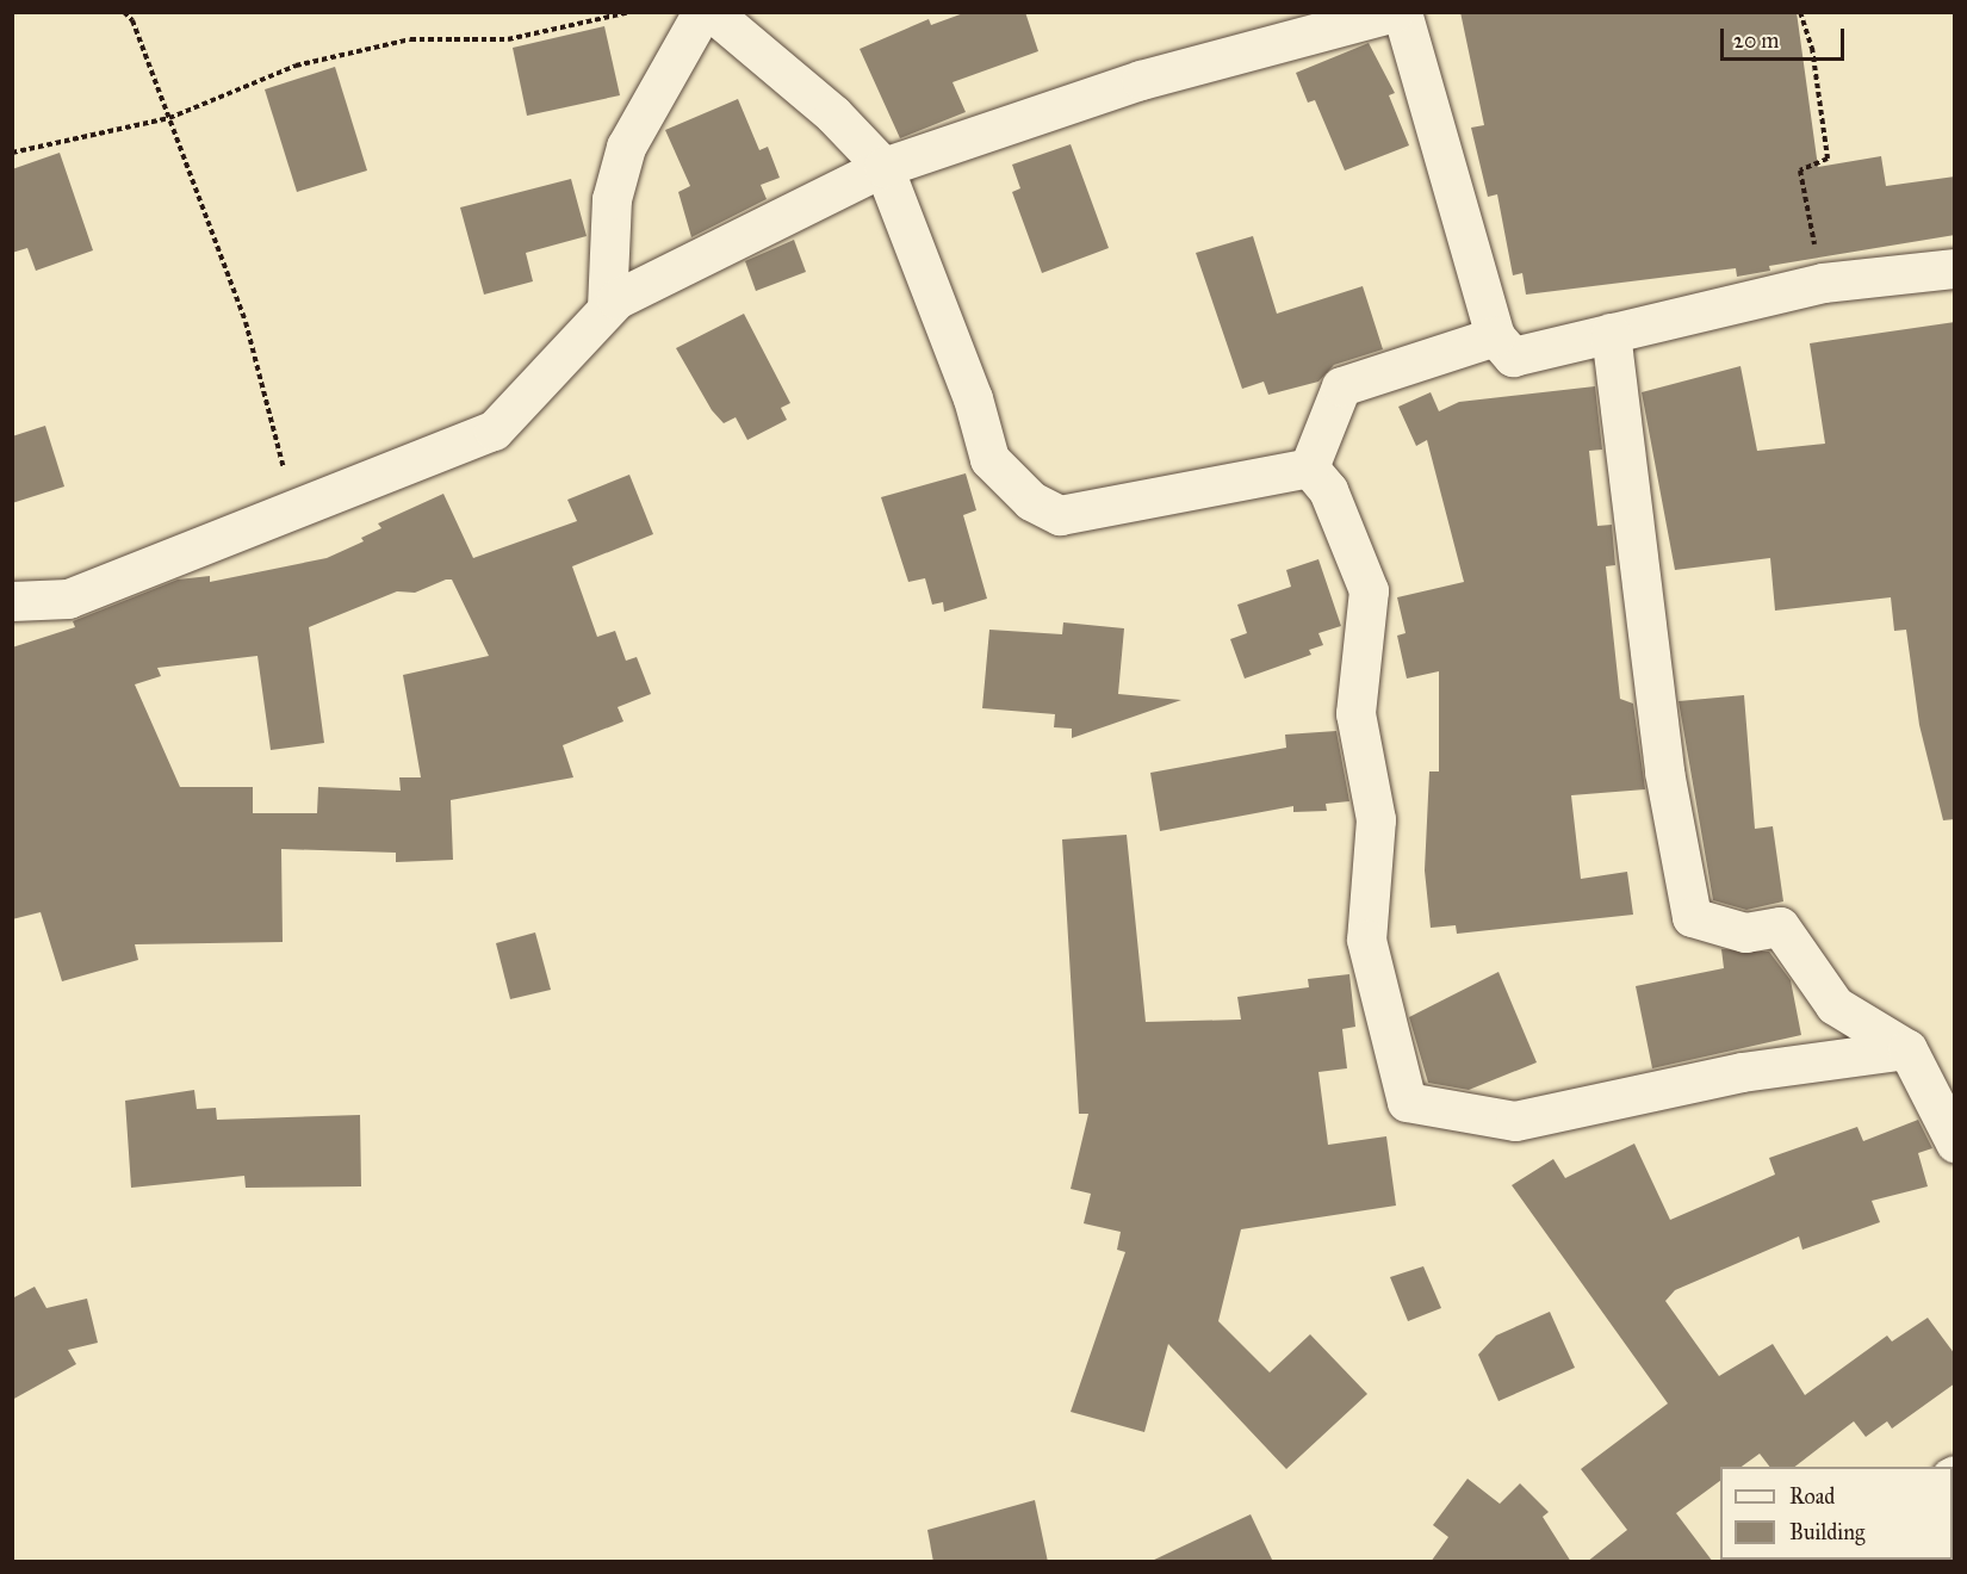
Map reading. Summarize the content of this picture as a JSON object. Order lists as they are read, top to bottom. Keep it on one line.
{"legend":["Road","Building"],"scale_bar":"20 m"}
